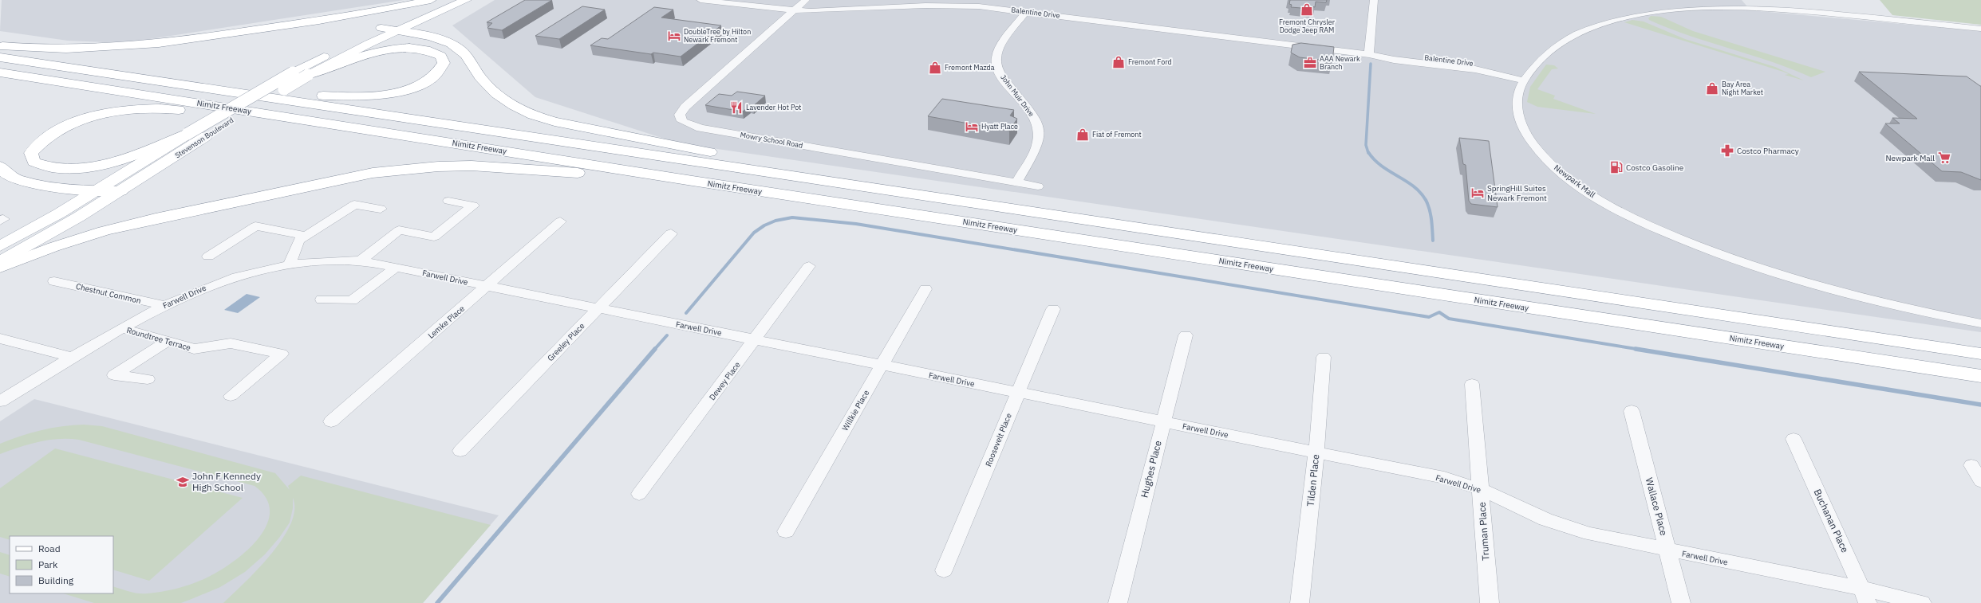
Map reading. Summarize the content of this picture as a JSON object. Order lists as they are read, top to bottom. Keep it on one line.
{"streets":{"highway":["Nimitz Freeway"],"main road":["Stevenson Boulevard"],"street":["Balentine Drive","John Muir Drive","Mowry School Road","Newpark Mall","Farwell Drive","Chestnut Common","Lemke Place","Roundtree Terrace","Greeley Place","Dewey Place","Willkie Place","Roosevelt Place","Hughes Place","Tilden Place","Wallace Place","Buchanan Place","Truman Place"]},"crossings":[["Balentine Drive","John Muir Drive"],["Balentine Drive","Mowry School Road"],["Balentine Drive","Newpark Mall"],["John Muir Drive","Mowry School Road"],["Farwell Drive","Chestnut Common"],["Farwell Drive","Lemke Place"],["Farwell Drive","Roundtree Terrace"],["Farwell Drive","Greeley Place"],["Farwell Drive","Dewey Place"],["Farwell Drive","Willkie Place"],["Farwell Drive","Roosevelt Place"],["Farwell Drive","Hughes Place"],["Farwell Drive","Tilden Place"],["Farwell Drive","Wallace Place"],["Farwell Drive","Buchanan Place"],["Farwell Drive","Truman Place"]],"places":{"shop":["Fremont Chrysler Dodge Jeep RAM","Fremont Ford","Fremont Mazda","Bay Area Night Market","Fiat of Fremont"],"hotel":["DoubleTree by Hilton Newark Fremont","Hyatt Place","SpringHill Suites Newark Fremont"],"office":["AAA Newark Branch"],"restaurant":["Lavender Hot Pot"],"pharmacy":["Costco Pharmacy"],"supermarket":["Newpark Mall"],"fuel station":["Costco Gasoline"],"school or university":["John F Kennedy High School"]},"legend":["Road","Park","Building"]}
